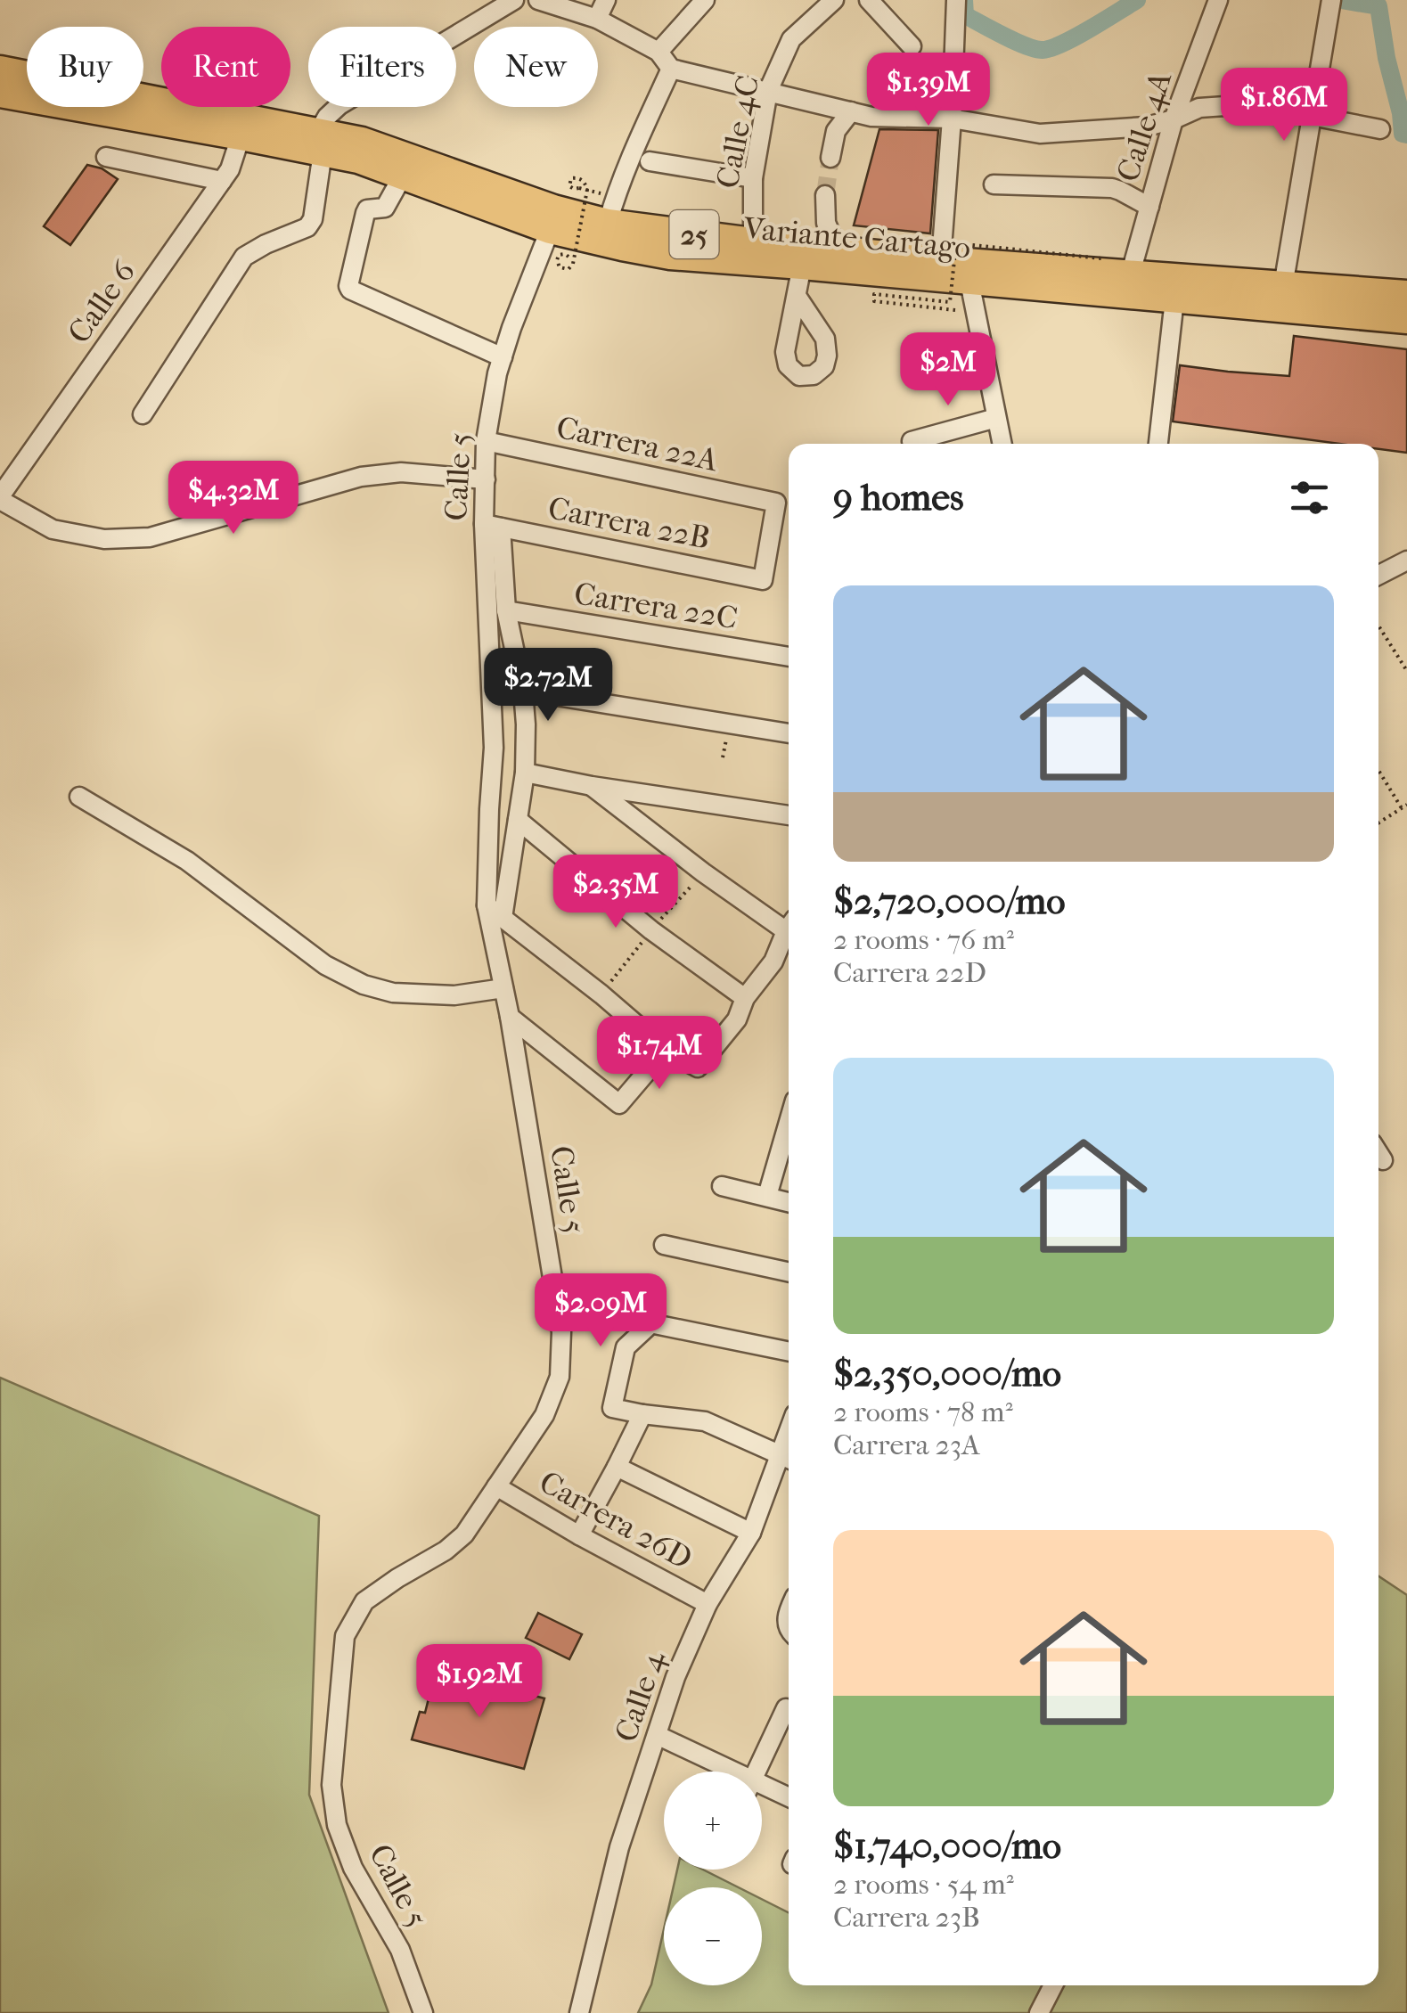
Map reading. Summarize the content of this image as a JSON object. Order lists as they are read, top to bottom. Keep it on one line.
{"streets":{"highway":["25","Variante Cartago"],"street":["Calle 4A","Calle 4C","Calle 6","Carrera 22A","Calle 5","Carrera 22B","Carrera 22C","Carrera 26D","Calle 4"]},"crossings":[["Calle 4A","Variante Cartago"],["Calle 4C","Variante Cartago"],["Variante Cartago","Calle 6"],["Variante Cartago","Calle 5"],["Carrera 22A","Calle 5"],["Carrera 22A","Carrera 22B"],["Calle 5","Carrera 22B"],["Calle 5","Carrera 26D"],["Carrera 26D","Calle 4"]],"page":{"chip":["Buy","Rent","Filters","New"],"price":["$1.39M","$1.86M","$2M","$4.32M","$2.72M","$2.35M","$1.74M","$2.09M","$1.92M"],"heading":"9 homes","list":[{"name":"$2,720,000/mo","note":"2 rooms · 76 m² · Carrera 22D"},{"name":"$2,350,000/mo","note":"2 rooms · 78 m² · Carrera 23A"},{"name":"$1,740,000/mo","note":"2 rooms · 54 m² · Carrera 23B"}],"map_buttons":["+","−"]}}
